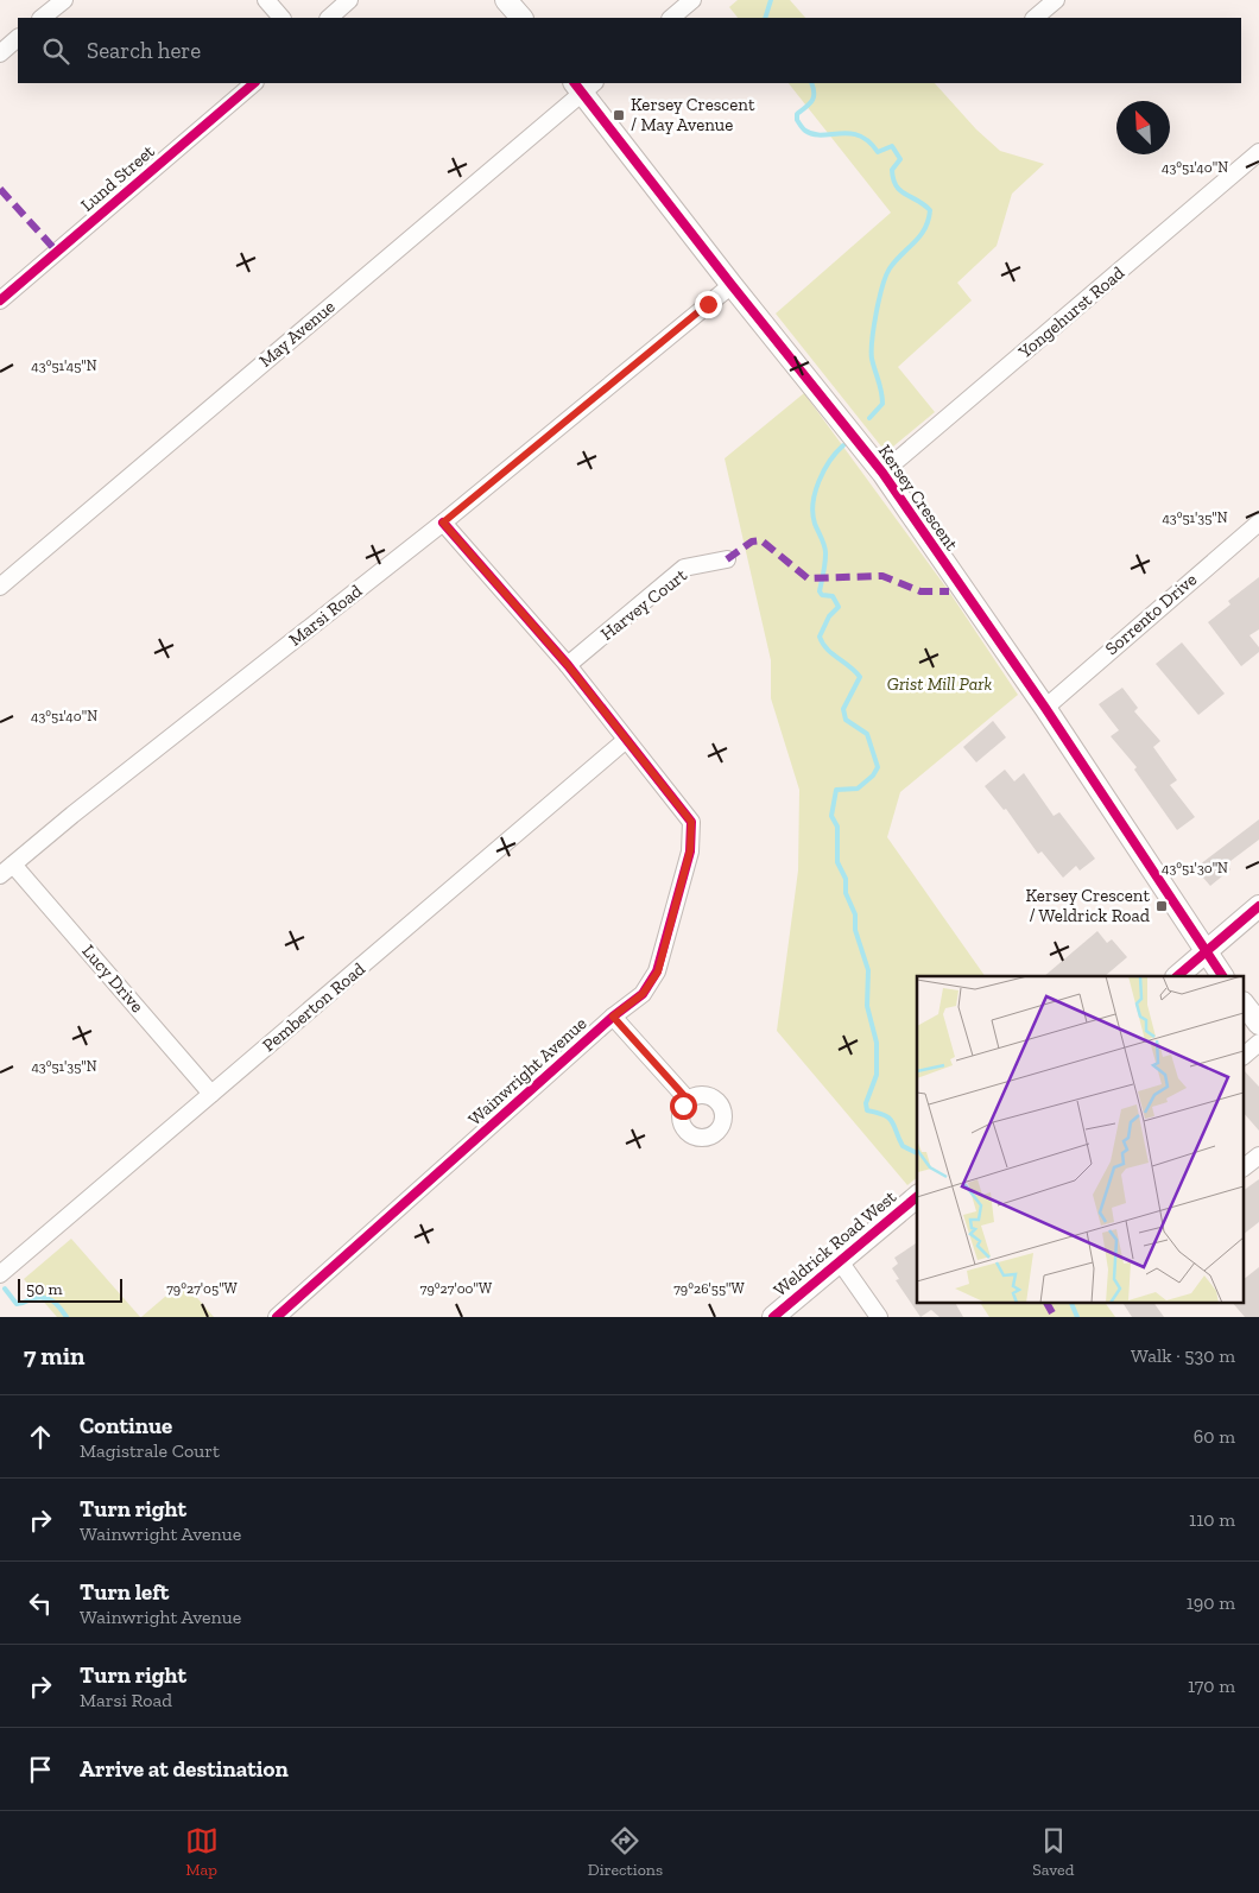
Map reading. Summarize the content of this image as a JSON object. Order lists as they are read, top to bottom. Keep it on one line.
{"streets":{"street":["Lund Street","Yongehurst Road","May Avenue","Kersey Crescent","Harvey Court","Sorrento Drive","Marsi Road","Lucy Drive","Pemberton Road","Wainwright Avenue","Weldrick Road West"]},"crossings":[["Yongehurst Road","Kersey Crescent"],["May Avenue","Kersey Crescent"],["Kersey Crescent","Sorrento Drive"],["Kersey Crescent","Marsi Road"],["Harvey Court","Wainwright Avenue"],["Marsi Road","Lucy Drive"],["Marsi Road","Wainwright Avenue"],["Lucy Drive","Pemberton Road"],["Pemberton Road","Wainwright Avenue"]],"parks":["Grist Mill Park"],"places":{"transit":["Kersey Crescent / May Avenue","Kersey Crescent / Weldrick Road"]},"scale_bar":"50 m","north":"top left","page":{"search":"Search here","scale":"50 m","heading":["7 min","Walk · 530 m"],"list":[["Continue","Magistrale Court","60 m"],["Turn right","Wainwright Avenue","110 m"],["Turn left","Wainwright Avenue","190 m"],["Turn right","Marsi Road","170 m"],"Arrive at destination"],"nav":["Map","Directions","Saved"]},"coordinates":["43°51'40\"N","43°51'45\"N","43°51'35\"N","43°51'30\"N","79°27'05\"W","79°27'00\"W","79°26'55\"W"]}
